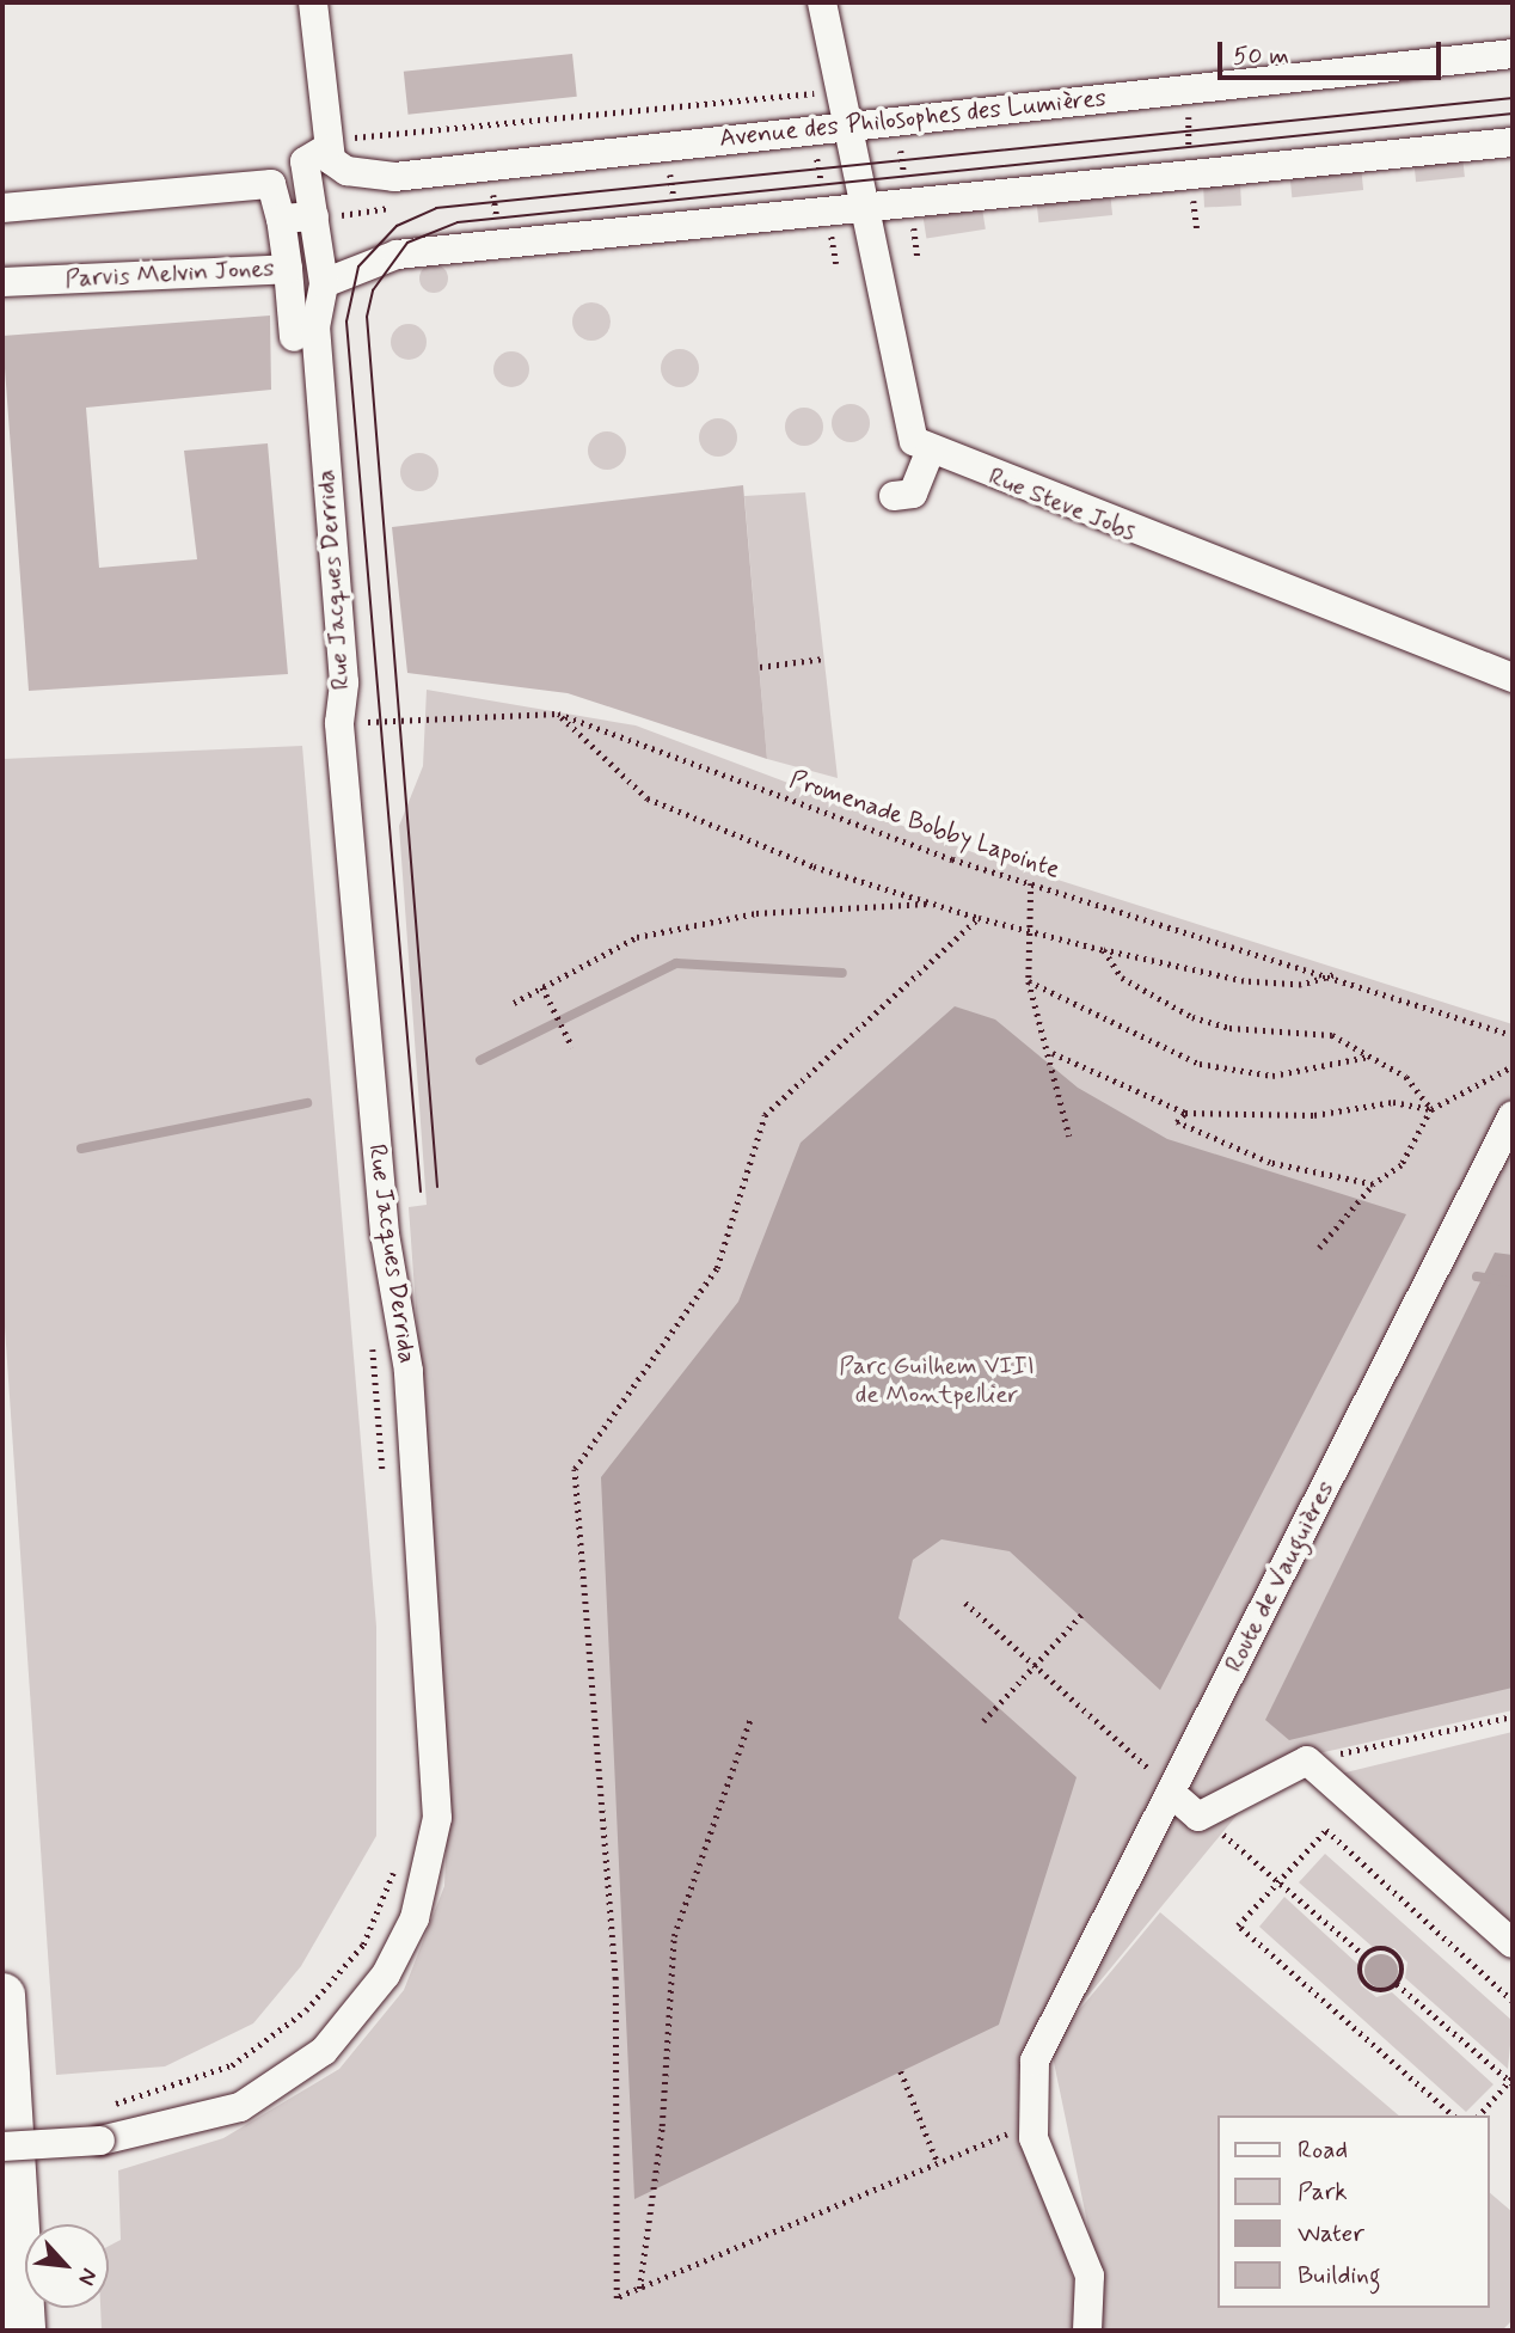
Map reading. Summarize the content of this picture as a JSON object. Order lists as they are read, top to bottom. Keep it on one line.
{"streets":{"street":["Avenue des Philosophes des Lumières","Parvis Melvin Jones","Rue Steve Jobs","Rue Jacques Derrida","Route de Vauguières"],"path":["Promenade Bobby Lapointe"]},"crossings":[["Avenue des Philosophes des Lumières","Rue Jacques Derrida"],["Parvis Melvin Jones","Rue Jacques Derrida"],["Rue Jacques Derrida","Promenade Bobby Lapointe"]],"parks":["Parc Guilhem VIII de Montpellier"],"legend":["Road","Park","Water","Building"],"scale_bar":"50 m","north":"bottom right"}
